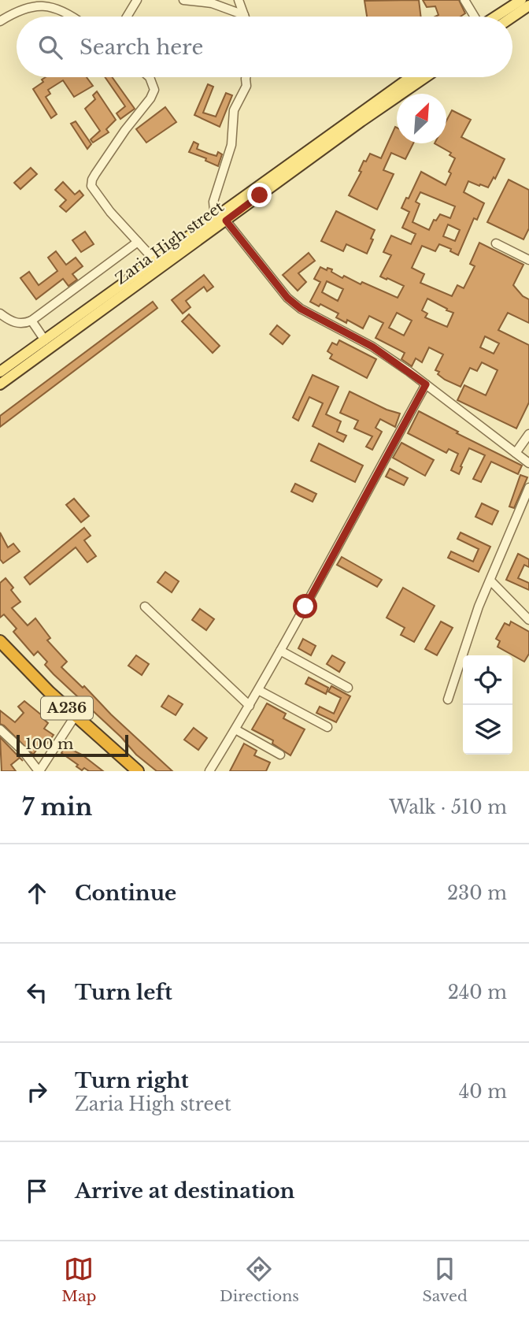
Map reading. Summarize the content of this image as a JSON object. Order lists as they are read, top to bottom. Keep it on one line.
{"streets":{"highway":["A236"],"main road":["Zaria High street"]},"scale_bar":"100 m","north":"top right","page":{"search":"Search here","scale":"100 m","heading":["7 min","Walk · 510 m"],"list":[["Continue","230 m"],["Turn left","240 m"],["Turn right","Zaria High street","40 m"],"Arrive at destination"],"nav":["Map","Directions","Saved"]}}
